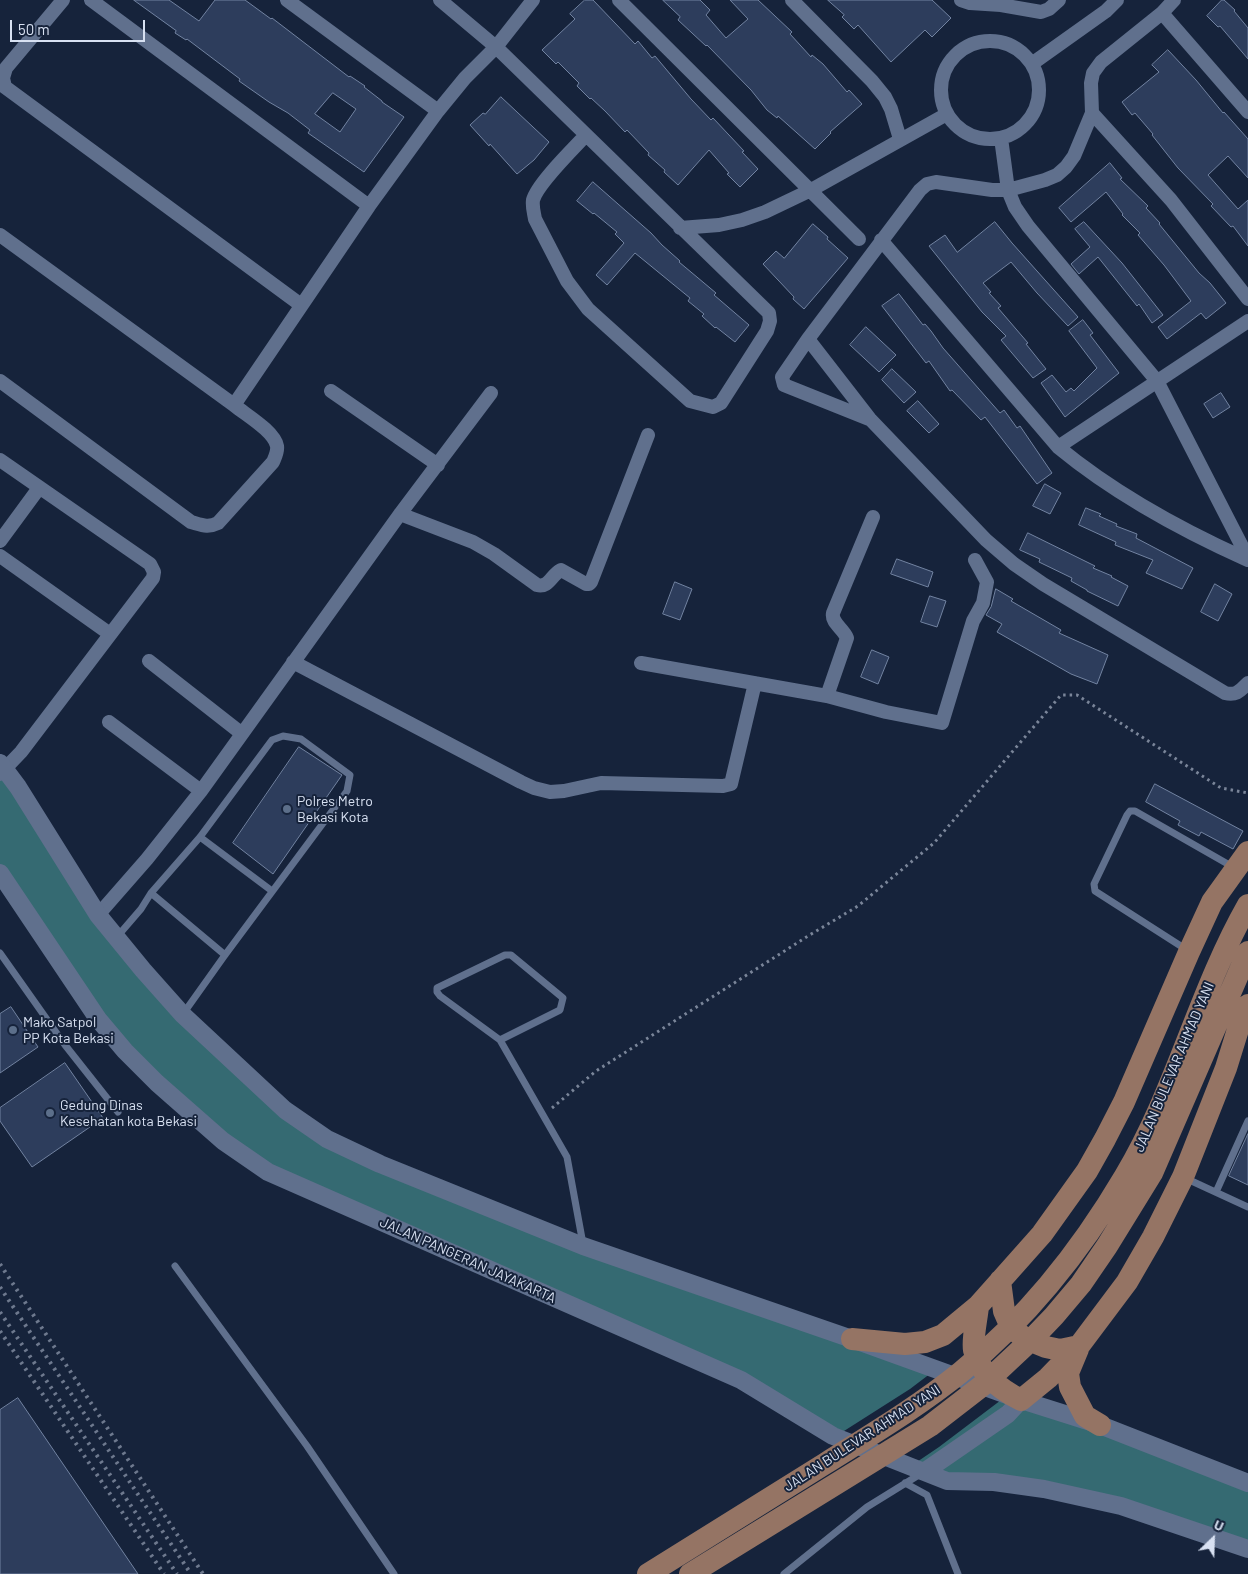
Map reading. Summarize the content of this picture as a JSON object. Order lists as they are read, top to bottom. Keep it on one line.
{"streets":{"main road":["JALAN BULEVAR AHMAD YANI"],"street":["JALAN PANGERAN JAYAKARTA"]},"places":["Polres Metro Bekasi Kota","Mako Satpol PP Kota Bekasi","Gedung Dinas Kesehatan kota Bekasi"],"scale_bar":"50 m","north":"top right"}
